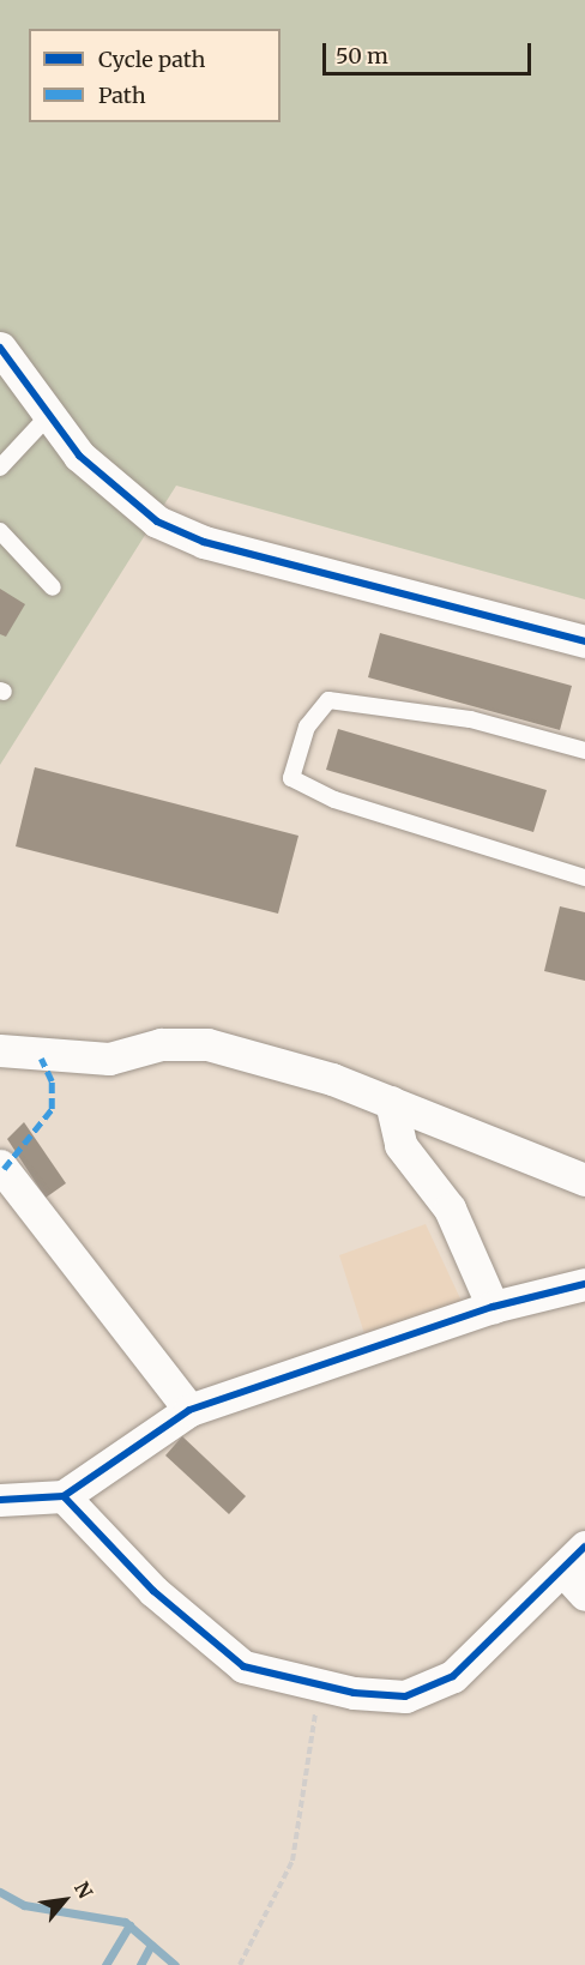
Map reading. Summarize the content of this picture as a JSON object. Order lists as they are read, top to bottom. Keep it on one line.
{"legend":["Cycle path","Path"],"scale_bar":"50 m","north":"top right"}
